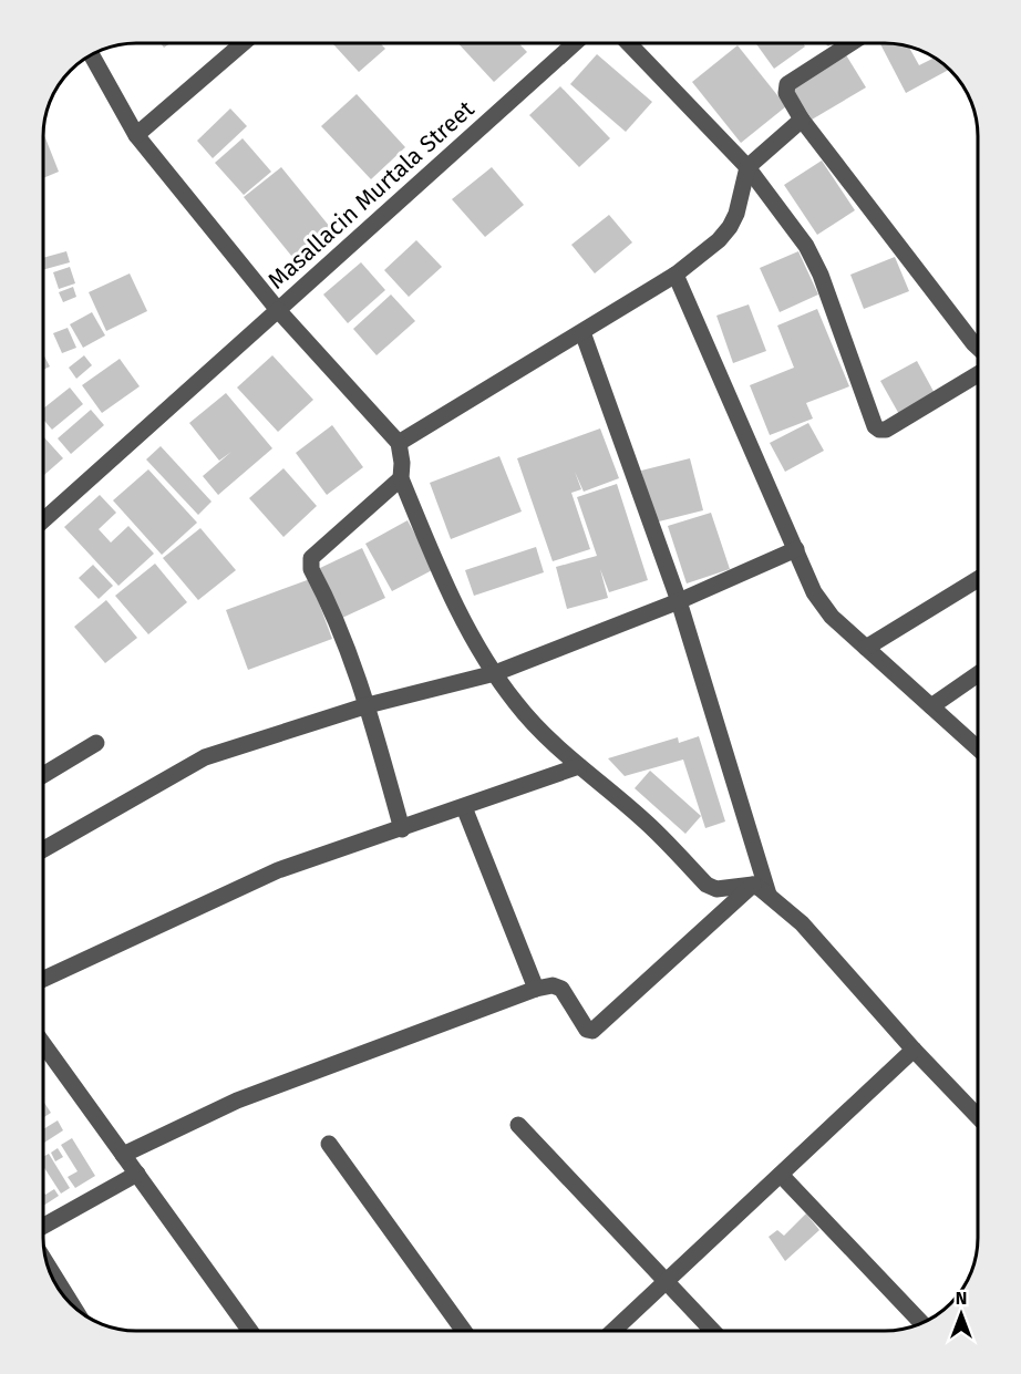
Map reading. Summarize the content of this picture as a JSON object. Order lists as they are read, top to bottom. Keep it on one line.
{"streets":{"street":["Masallacin Murtala Street"]},"north":"top"}
